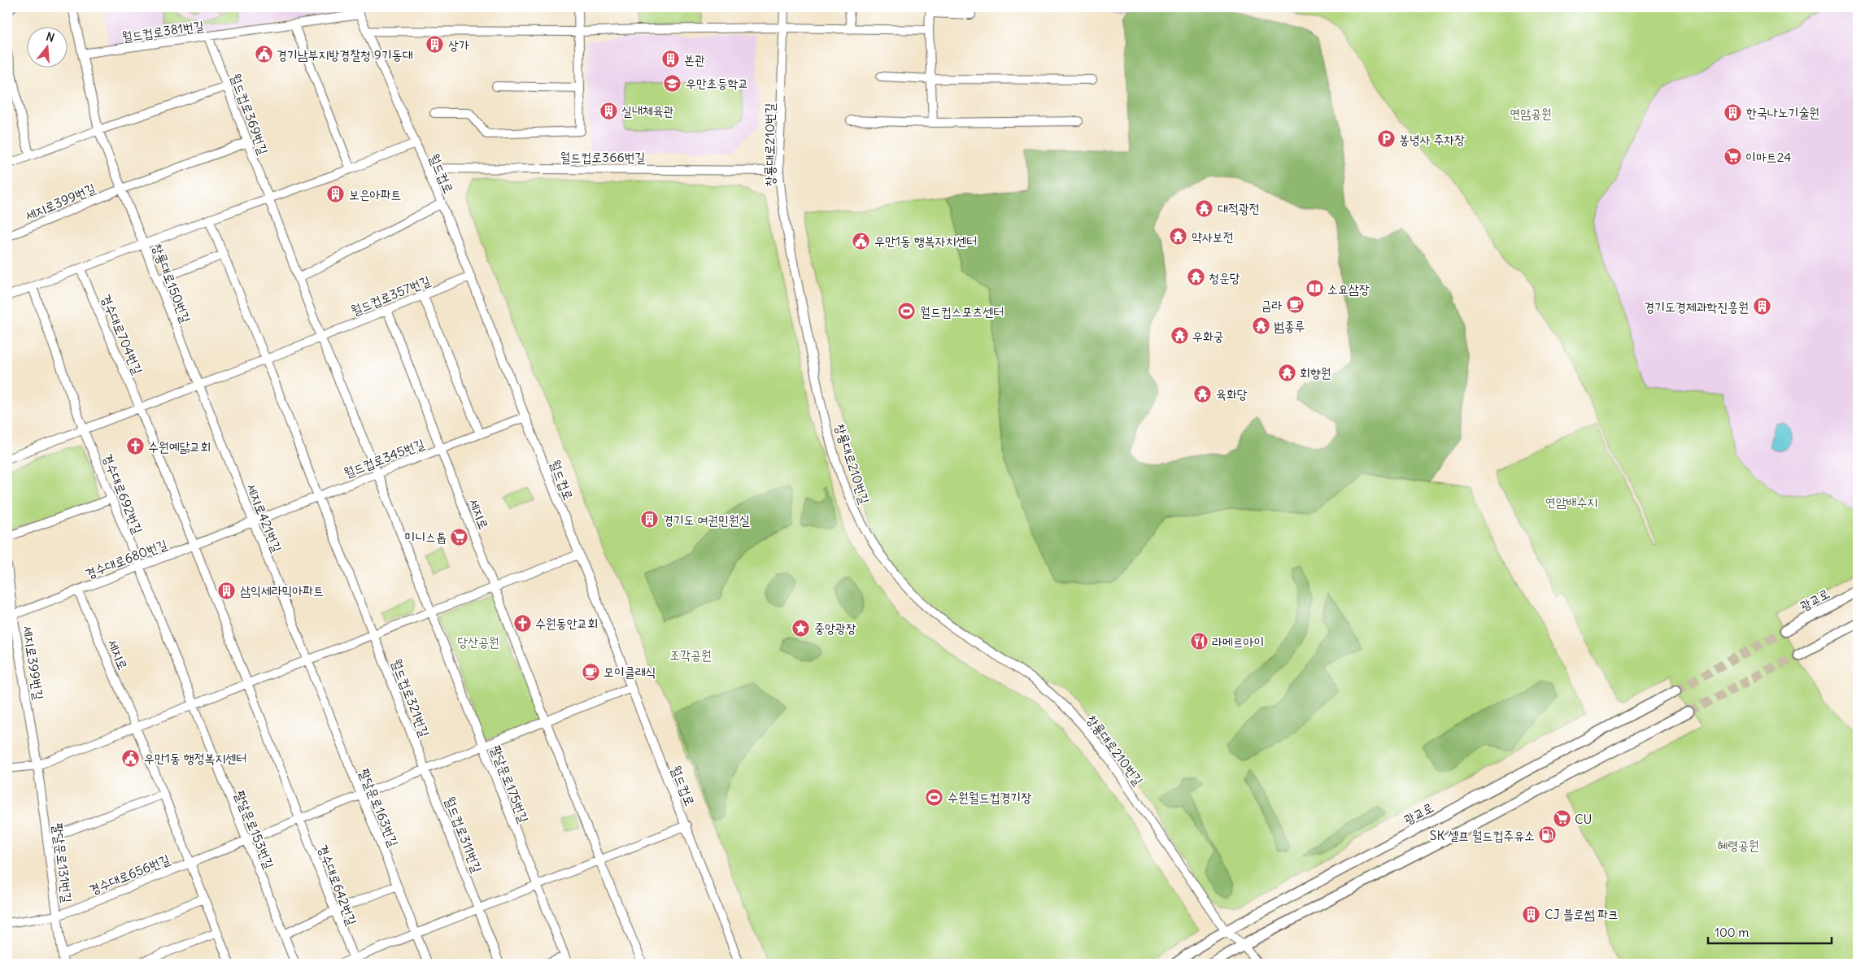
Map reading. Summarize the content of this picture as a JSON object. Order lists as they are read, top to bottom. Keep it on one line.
{"streets":{"main road":["광교로"],"street":["월드컵로381번길","월드컵로369번길","창룡대로210번길","월드컵로366번길","월드컵로","세지로399번길","창룡대로150번길","월드컵로357번길","경수대로704번길","월드컵로345번길","경수대로692번길","세지로","세지로421번길","경수대로680번길","월드컵로321번길","팔달문로175번길","팔달문로163번길","팔달문로153번길","월드컵로311번길","팔달문로131번길","경수대로656번길","경수대로642번길"]},"crossings":[["월드컵로381번길","월드컵로369번길"],["월드컵로381번길","월드컵로"],["월드컵로381번길","창룡대로150번길"],["월드컵로369번길","월드컵로357번길"],["창룡대로210번길","월드컵로366번길"],["창룡대로210번길","광교로"],["월드컵로366번길","월드컵로"],["월드컵로","월드컵로357번길"],["월드컵로","월드컵로345번길"],["세지로399번길","창룡대로150번길"],["세지로399번길","경수대로680번길"],["세지로399번길","팔달문로131번길"],["창룡대로150번길","월드컵로357번길"],["창룡대로150번길","세지로421번길"],["월드컵로357번길","세지로"],["월드컵로357번길","세지로421번길"],["월드컵로345번길","세지로"],["월드컵로345번길","세지로421번길"],["월드컵로345번길","경수대로680번길"],["경수대로692번길","경수대로680번길"],["세지로","경수대로680번길"],["세지로","경수대로656번길"],["세지로421번길","경수대로680번길"],["세지로421번길","팔달문로163번길"],["월드컵로321번길","월드컵로311번길"],["팔달문로163번길","경수대로656번길"],["팔달문로153번길","경수대로656번길"],["팔달문로131번길","경수대로656번길"],["경수대로656번길","경수대로642번길"]],"parks":["연암공원","연암배수지","당산공원","조각공원","혜령공원"],"places":{"building":["상가","본관","실내체육관","한국나노기술원","보은아파트","경기도경제과학진흥원","경기도 여권민원실","삼익세라믹아파트","CJ 블로썸 파크"],"public building":["경기남부지방경찰청 9기동대","우만1동 행복자치센터","우만1동 행정복지센터"],"school or university":["우만초등학교"],"parking":["봉녕사 주차장"],"supermarket":["이마트24","미니스톱","CU"],"temple":["대적광전","약사보전","청운당","범종루","우화궁","회향원","육화당"],"library":["소요삼장"],"cafe":["금라","모이클래식"],"sports":["월드컵스포츠센터","수원월드컵경기장"],"church":["수원예닮교회","수원동안교회"],"place":["중앙광장"],"restaurant":["라메르아이"],"fuel station":["SK 셀프 월드컵주유소"]},"scale_bar":"100 m","north":"top"}
